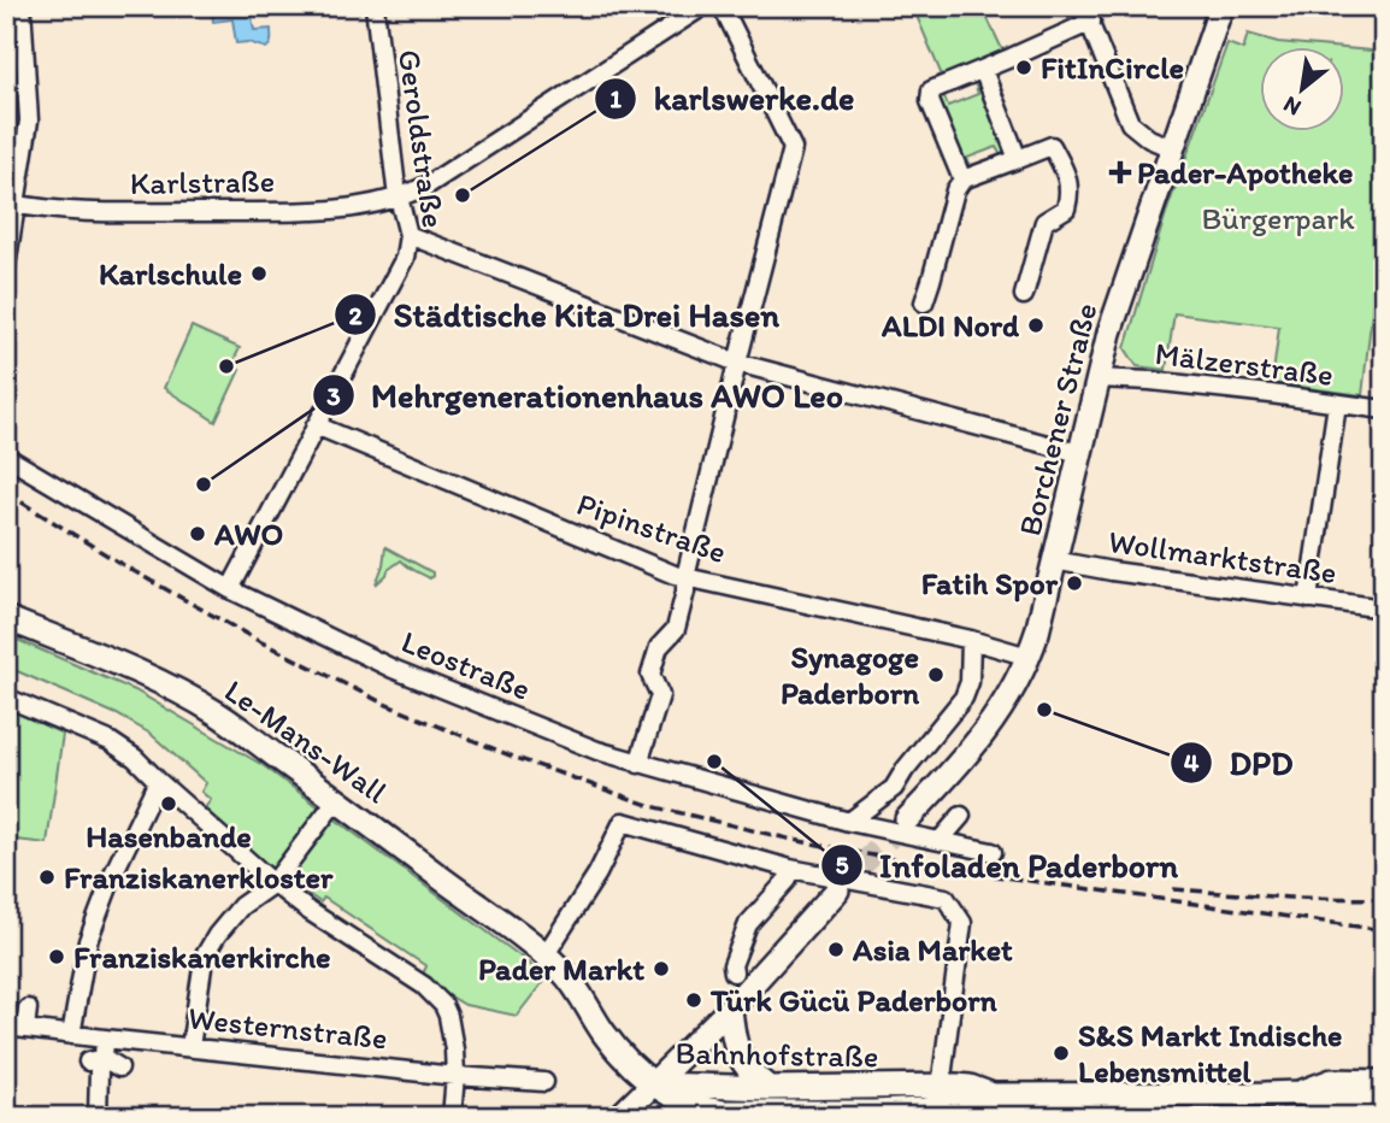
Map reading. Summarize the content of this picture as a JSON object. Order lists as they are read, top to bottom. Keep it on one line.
{"streets":{"main road":["Borchener Straße","Le-Mans-Wall","Bahnhofstraße"],"street":["Geroldstraße","Karlstraße","Mälzerstraße","Pipinstraße","Wollmarktstraße","Leostraße","Westernstraße"]},"crossings":[["Geroldstraße","Karlstraße"],["Geroldstraße","Pipinstraße"],["Geroldstraße","Leostraße"],["Mälzerstraße","Borchener Straße"],["Borchener Straße","Pipinstraße"],["Borchener Straße","Wollmarktstraße"],["Le-Mans-Wall","Bahnhofstraße"]],"parks":["Bürgerpark"],"places":{"other":["FitInCircle","karlswerke.de","Karlschule","ALDI Nord","Städtische Kita Drei Hasen","Mehrgenerationenhaus AWO Leo","AWO","Fatih Spor","Synagoge Paderborn","DPD","Infoladen Paderborn","Hasenbande","Franziskanerkloster","Asia Market","Franziskanerkirche","Pader Markt","Türk Gücü Paderborn","S&S Markt Indische Lebensmittel"],"health":["Pader-Apotheke"]},"north":"bottom left"}
